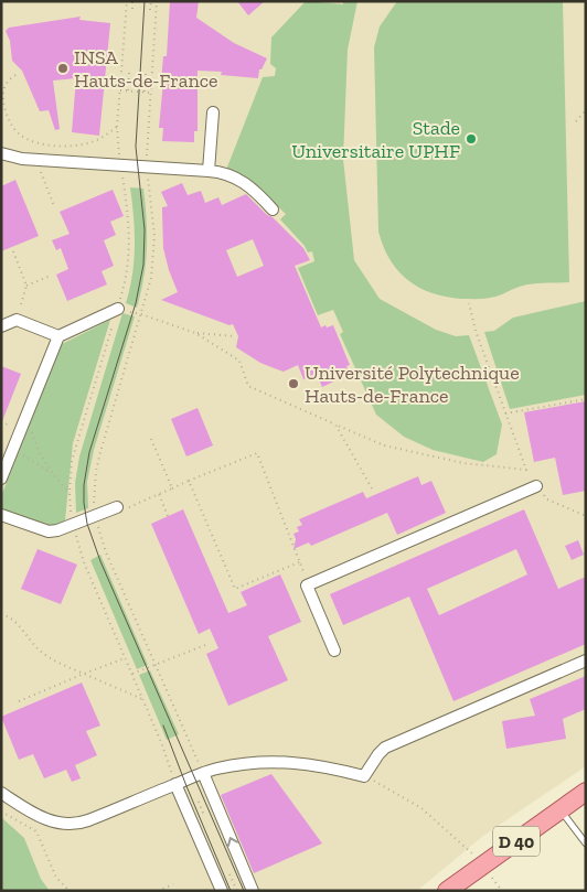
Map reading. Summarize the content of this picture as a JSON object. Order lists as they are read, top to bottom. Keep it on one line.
{"streets":{"main road":["D 40"]},"places":["INSA Hauts-de-France","Stade Universitaire UPHF","Université Polytechnique Hauts-de-France"]}
